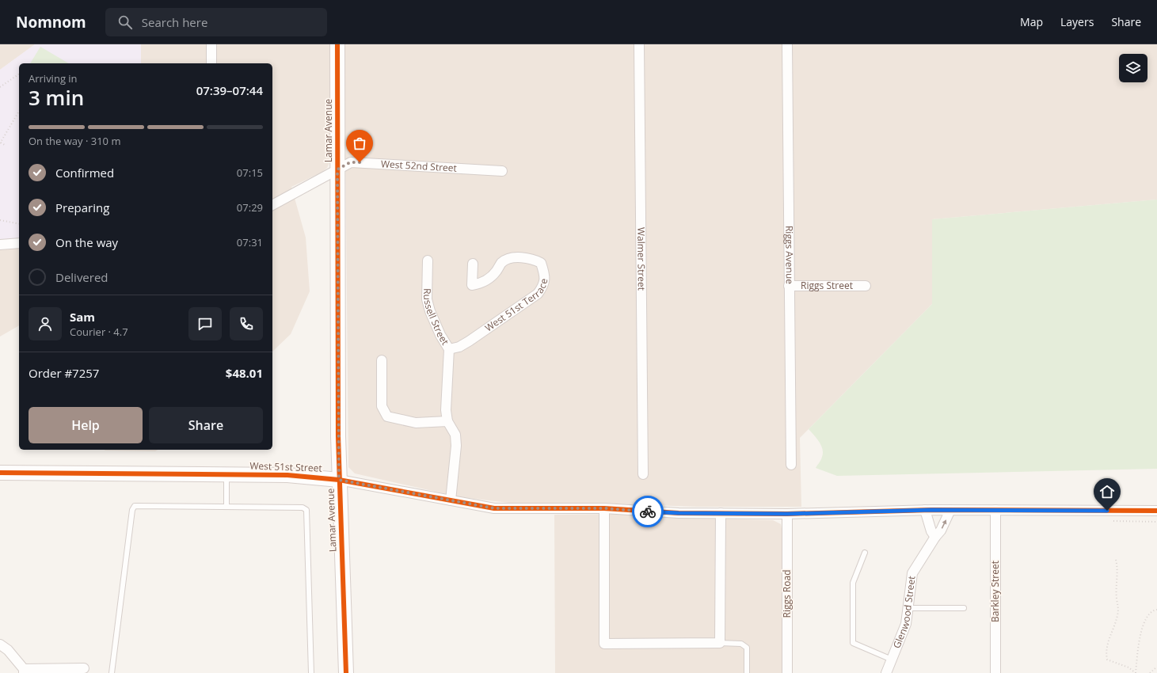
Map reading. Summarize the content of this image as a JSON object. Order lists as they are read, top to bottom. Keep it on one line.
{"streets":{"street":["Lamar Avenue","West 52nd Street","Riggs Avenue","Walmer Street","Riggs Street","West 51st Terrace","Russell Street","West 51st Street","Barkley Street","Riggs Road","Glenwood Street"]},"crossings":[["Lamar Avenue","West 52nd Street"],["Lamar Avenue","West 51st Street"],["Riggs Avenue","Riggs Street"],["West 51st Terrace","Russell Street"],["Russell Street","West 51st Street"],["West 51st Street","Barkley Street"],["West 51st Street","Riggs Road"],["West 51st Street","Glenwood Street"]],"page":{"header":"Nomnom","search":"Search here","nav":["Map","Layers","Share"],"heading":["3 min","Arriving in","07:39–07:44"],"panel":["Sam","Courier · 4.7","Order #7257","$48.01"],"bar":"On the way · 310 m","list":[["Confirmed","07:15"],["Preparing","07:29"],["On the way","07:31"],"Delivered"],"buttons":["Help","Share"]}}
